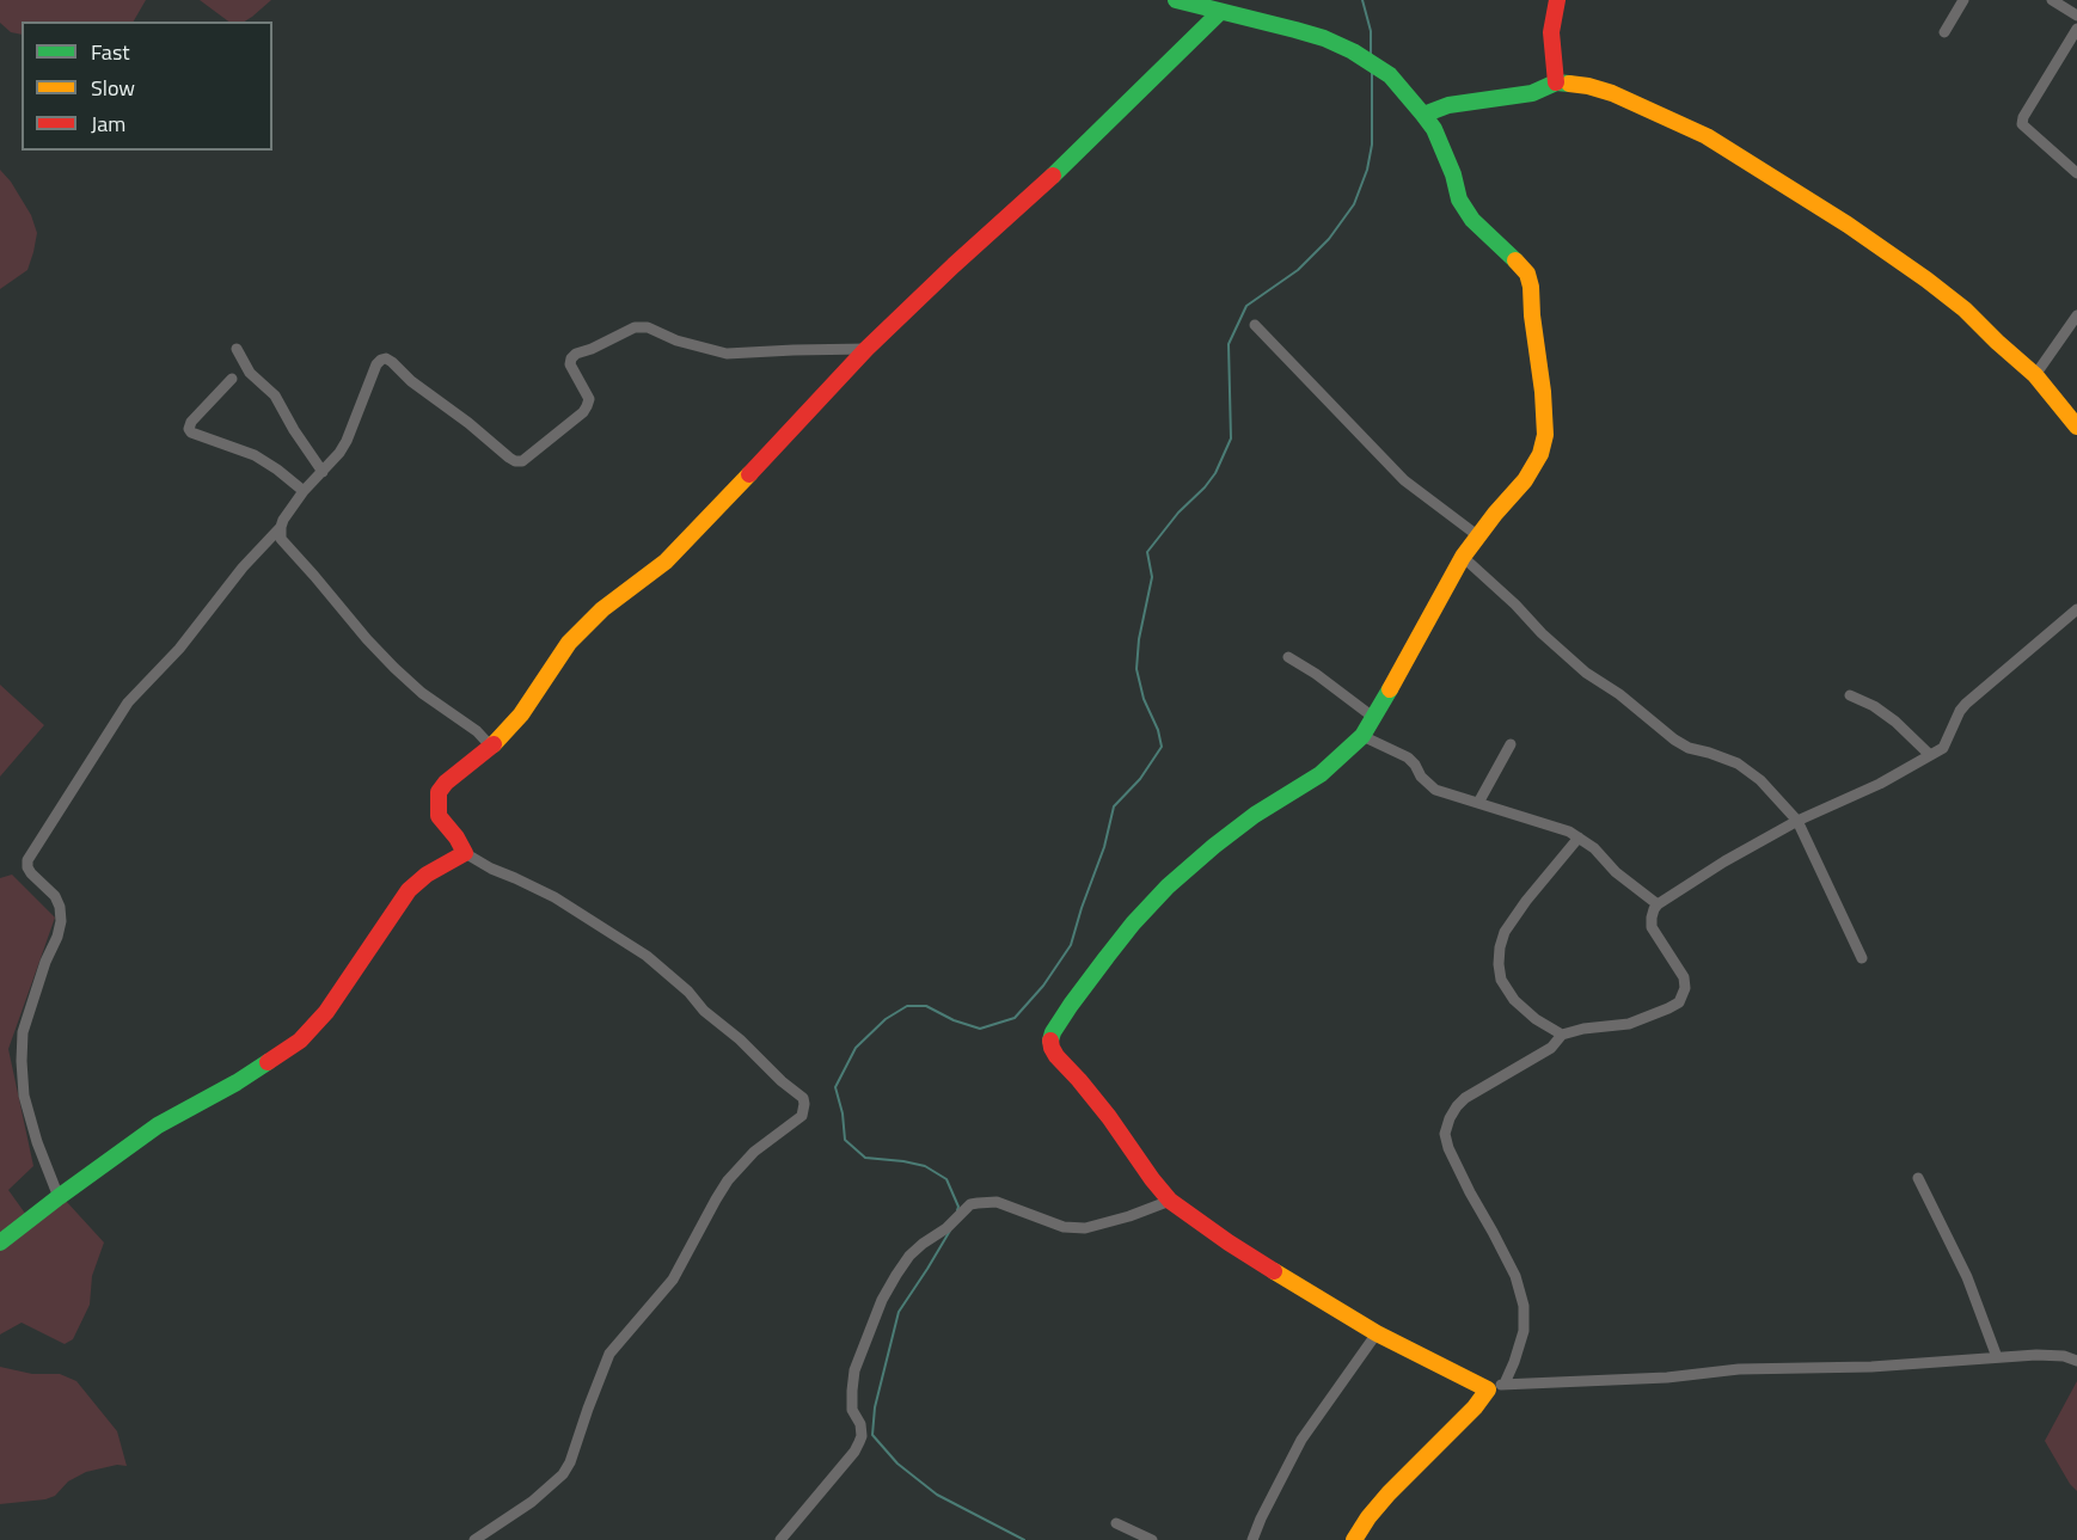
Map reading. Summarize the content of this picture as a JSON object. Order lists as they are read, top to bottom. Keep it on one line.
{"legend":["Fast","Slow","Jam"]}
